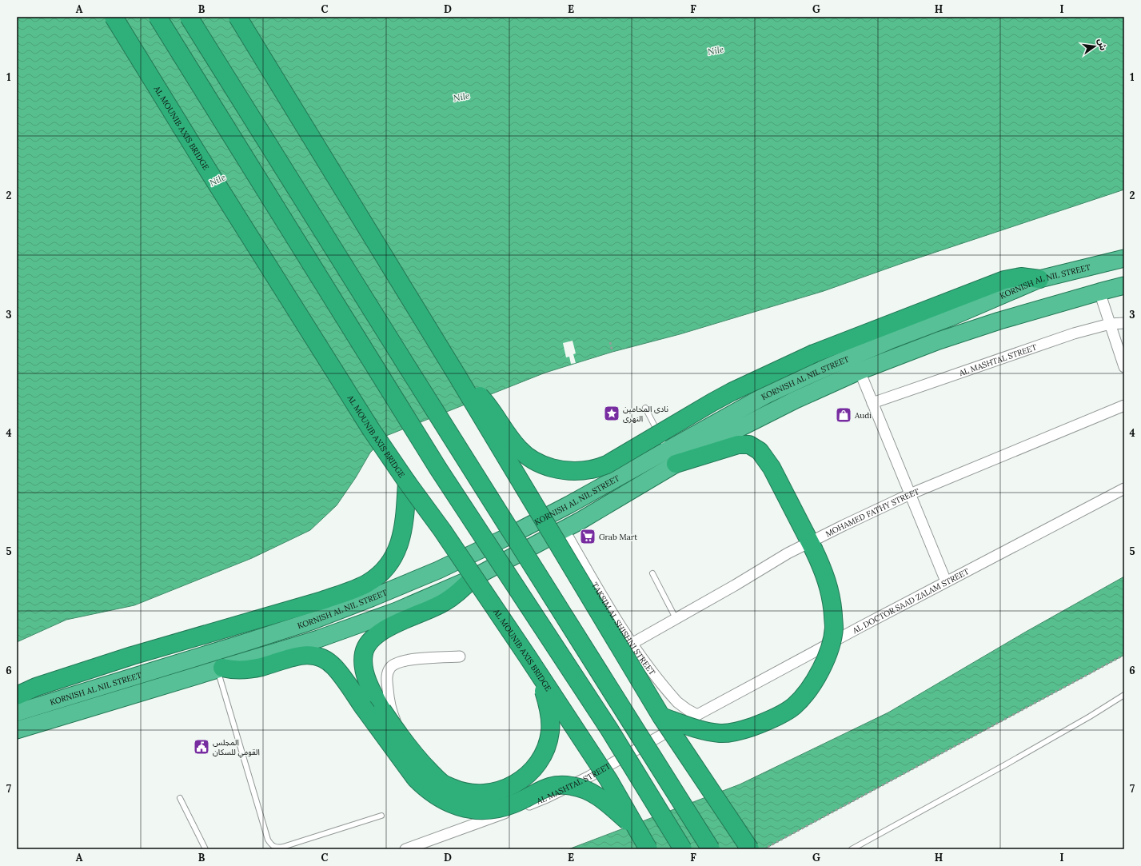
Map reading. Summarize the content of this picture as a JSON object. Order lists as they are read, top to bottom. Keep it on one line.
{"streets":{"highway":["AL MOUNIB AXIS BRIDGE","KORNISH AL NIL STREET"],"street":["AL MASHTAL STREET","MOHAMED FATHY STREET","AL DOCTOR SAAD ZALAM STREET","TAKSIM AL SHISHNI STREET"]},"crossings":[["KORNISH AL NIL STREET","TAKSIM AL SHISHNI STREET"],["AL MASHTAL STREET","AL DOCTOR SAAD ZALAM STREET"],["AL MASHTAL STREET","TAKSIM AL SHISHNI STREET"],["MOHAMED FATHY STREET","TAKSIM AL SHISHNI STREET"],["AL DOCTOR SAAD ZALAM STREET","TAKSIM AL SHISHNI STREET"]],"water":["Nile"],"places":{"place":["نادى المحامين النهرى"],"shop":["Audi"],"supermarket":["Grab Mart"],"public building":["المجلس القومي للسكان"]},"north":"right","grid":{"columns":["A","B","C","D","E","F","G","H","I"],"rows":["1","2","3","4","5","6","7"]}}
